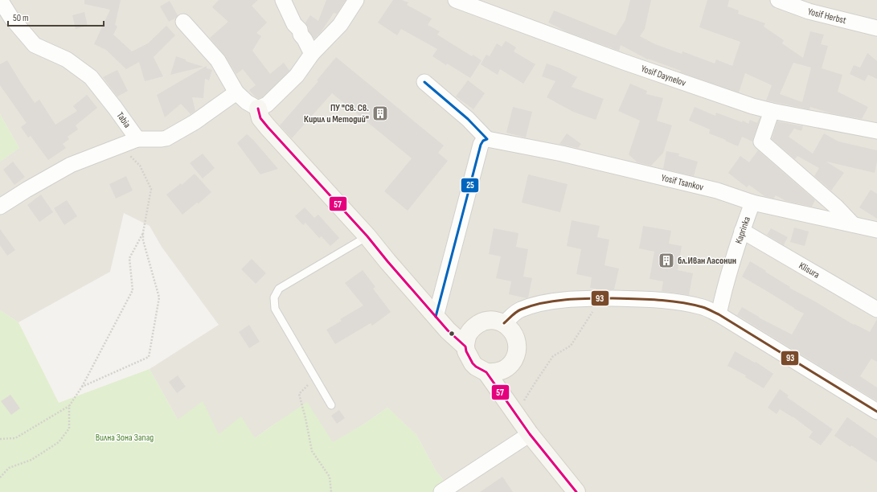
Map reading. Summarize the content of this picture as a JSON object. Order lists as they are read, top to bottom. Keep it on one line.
{"streets":{"street":["Yosif Herbst","Yosif Daynelov","Tabia","Yosif Tsankov","Kaprinka","Klisura"]},"crossings":[["Yosif Tsankov","Kaprinka"],["Kaprinka","Klisura"]],"parks":["Вилна Зона Запад"],"places":{"building":["ПУ \"Св. Св. Кирил и Методий\"","бл.Иван Ласонин"]},"lines":["transit line 25","transit line 57","transit line 93"],"scale_bar":"50 m"}
